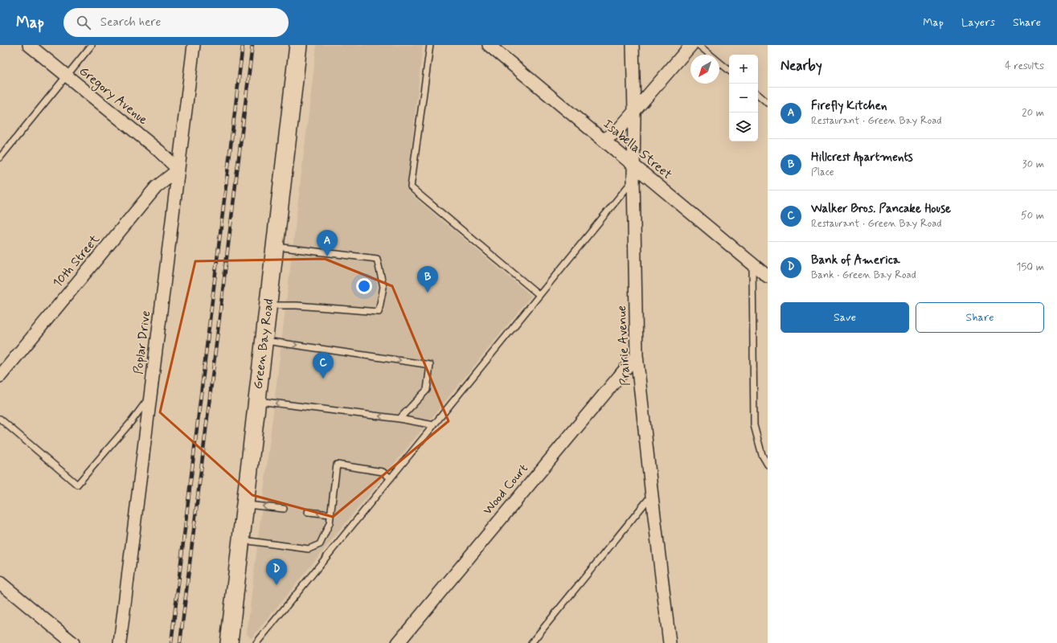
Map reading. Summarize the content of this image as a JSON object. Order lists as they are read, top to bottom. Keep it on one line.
{"streets":{"main road":["Green Bay Road"],"street":["Gregory Avenue","Isabella Street","10th Street","Poplar Drive","Prairie Avenue","Wood Court"]},"crossings":[["Gregory Avenue","10th Street"],["Gregory Avenue","Poplar Drive"],["Isabella Street","Prairie Avenue"],["10th Street","Poplar Drive"],["Prairie Avenue","Wood Court"]],"north":"bottom left","page":{"header":"Map","search":"Search here","nav":["Map","Layers","Share"],"heading":["Nearby","4 results"],"map_buttons":["+","−"],"list":[{"mark":"A","name":"Firefly Kitchen","note":"Restaurant · Green Bay Road","value":"20 m"},{"mark":"B","name":"Hillcrest Apartments","note":"Place","value":"30 m"},{"mark":"C","name":"Walker Bros. Pancake House","note":"Restaurant · Green Bay Road","value":"50 m"},{"mark":"D","name":"Bank of America","note":"Bank · Green Bay Road","value":"150 m"}],"pins":["A","B","C","D"],"buttons":["Save","Share"]}}
